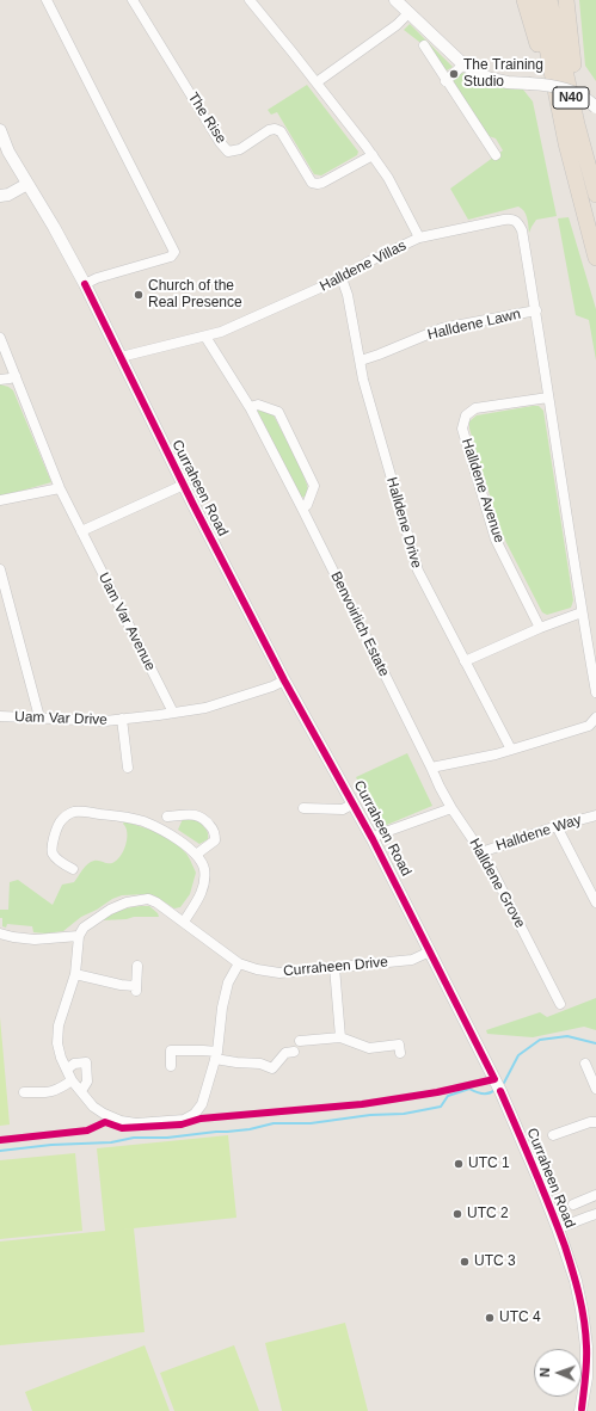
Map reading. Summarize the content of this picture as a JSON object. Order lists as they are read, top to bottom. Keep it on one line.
{"streets":{"highway":["N40"],"street":["The Rise","Halldene Villas","Halldene Lawn","Curraheen Road","Halldene Avenue","Halldene Drive","Uam Var Avenue","Benvoirlich Estate","Uam Var Drive","Halldene Way","Halldene Grove","Curraheen Drive"]},"crossings":[["Halldene Villas","Halldene Lawn"],["Halldene Villas","Curraheen Road"],["Halldene Villas","Halldene Drive"],["Halldene Villas","Benvoirlich Estate"],["Halldene Lawn","Halldene Drive"],["Curraheen Road","Uam Var Drive"],["Curraheen Road","Curraheen Drive"],["Uam Var Avenue","Uam Var Drive"],["Benvoirlich Estate","Halldene Grove"],["Halldene Way","Halldene Grove"]],"places":["The Training Studio","Church of the Real Presence","UTC 1","UTC 2","UTC 3","UTC 4"],"north":"left"}
